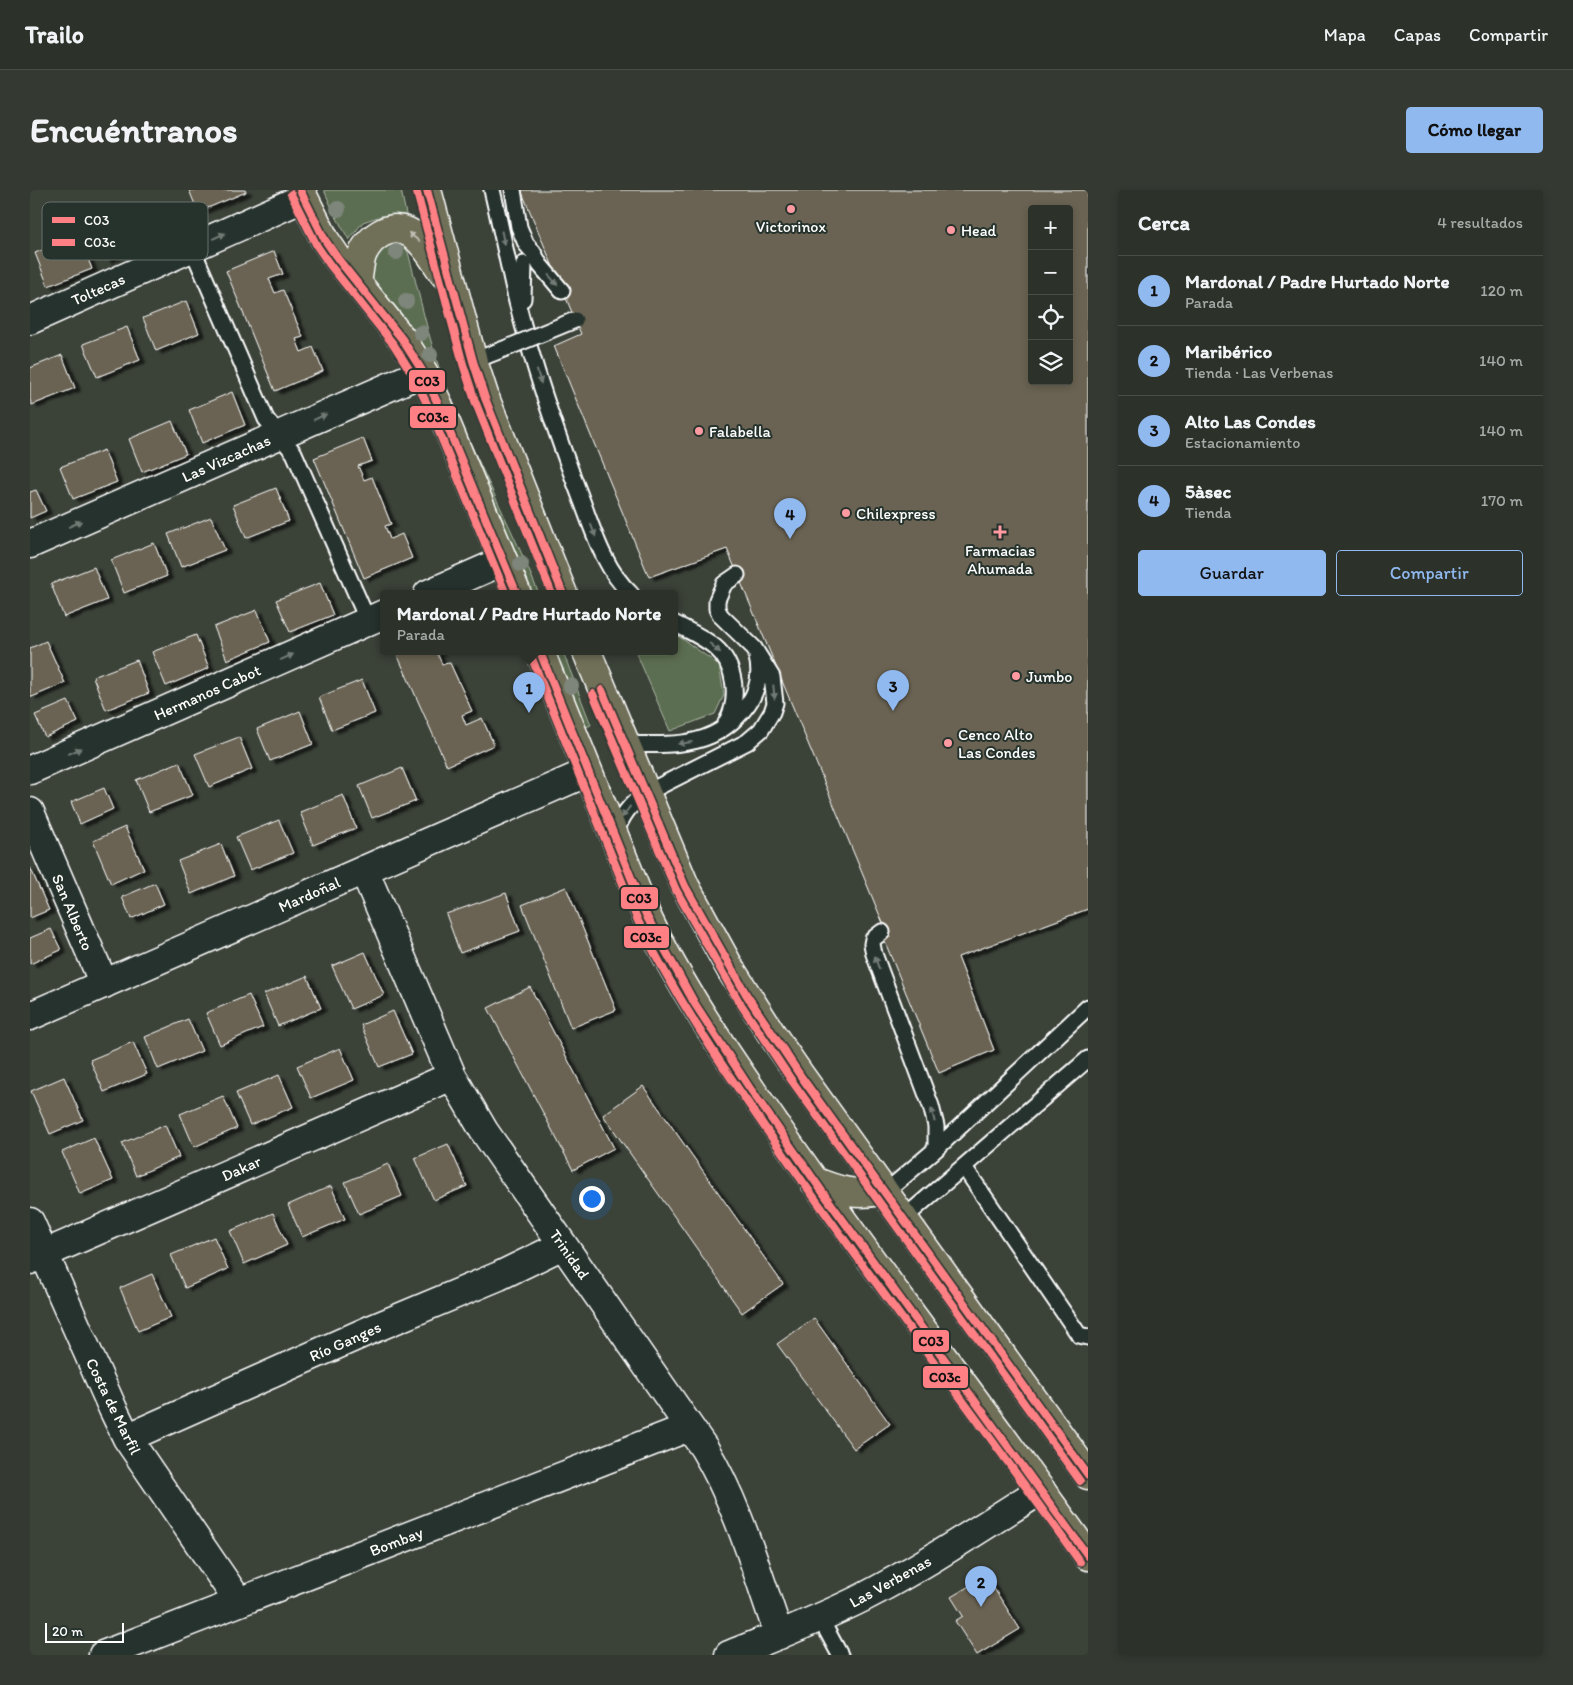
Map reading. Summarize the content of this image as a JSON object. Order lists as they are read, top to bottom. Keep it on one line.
{"streets":{"street":["Toltecas","Las Vizcachas","Hermanos Cabot","Mardoñal","San Alberto","Dakar","Trinidad","Río Ganges","Costa de Marfil","Bombay","Las Verbenas"]},"crossings":[["Mardoñal","San Alberto"],["Mardoñal","Trinidad"],["Dakar","Trinidad"],["Dakar","Costa de Marfil"],["Trinidad","Río Ganges"],["Trinidad","Bombay"],["Trinidad","Las Verbenas"],["Río Ganges","Costa de Marfil"],["Costa de Marfil","Bombay"]],"one_way":["Toltecas","Las Vizcachas","Hermanos Cabot"],"places":{"other":["Victorinox","Head","Falabella","Chilexpress","Jumbo","Cenco Alto Las Condes"],"health":["Farmacias Ahumada"]},"lines":["transit line C03","transit line C03c"],"legend":["C03","C03c"],"scale_bar":"20 m","page":{"header":"Trailo","nav":["Mapa","Capas","Compartir"],"buttons":["Cómo llegar",["Guardar","Compartir"]],"title":"Encuéntranos","heading":["Cerca","4 resultados"],"map_buttons":["+","−"],"list":[{"mark":"1","name":"Mardonal / Padre Hurtado Norte","note":"Parada","value":"120 m"},{"mark":"2","name":"Maribérico","note":"Tienda · Las Verbenas","value":"140 m"},{"mark":"3","name":"Alto Las Condes","note":"Estacionamiento","value":"140 m"},{"mark":"4","name":"5àsec","note":"Tienda","value":"170 m"}],"pins":["4","3","1","2"],"popup":["Mardonal / Padre Hurtado Norte","Parada"],"scale":"20 m"}}
